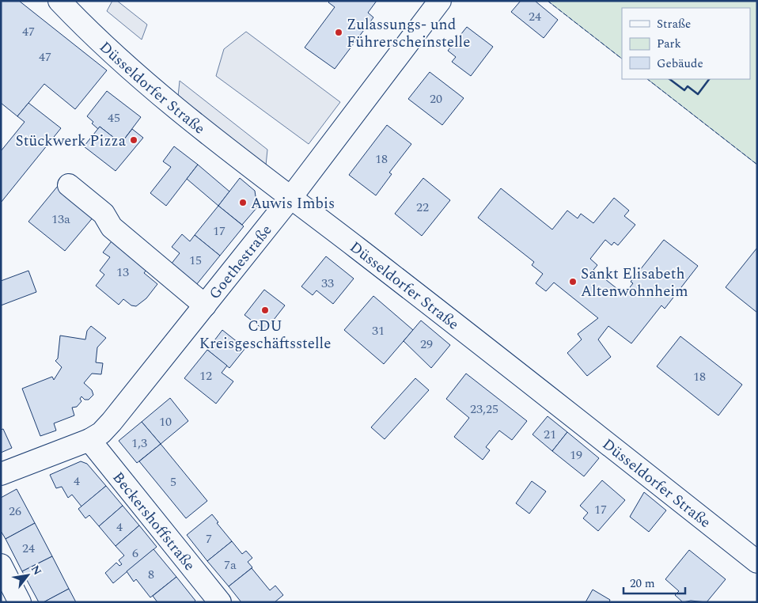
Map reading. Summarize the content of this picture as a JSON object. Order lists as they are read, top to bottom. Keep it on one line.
{"streets":{"street":["Düsseldorfer Straße","Goethestraße","Beckershoffstraße"]},"crossings":[["Düsseldorfer Straße","Goethestraße"],["Goethestraße","Beckershoffstraße"]],"places":["Zulassungs- und Führerscheinstelle","Stückwerk Pizza","Auwis Imbis","Sankt Elisabeth Altenwohnheim","CDU Kreisgeschäftsstelle"],"house_numbers":["24","47","47","20","45","18","22","13a","17","15","13","33","31","29","12","18","23,25","10","21","1,3","19","4","5","17","26","4","7","24","6","7a","8"],"legend":["Straße","Park","Gebäude"],"scale_bar":"20 m","north":"top right"}
